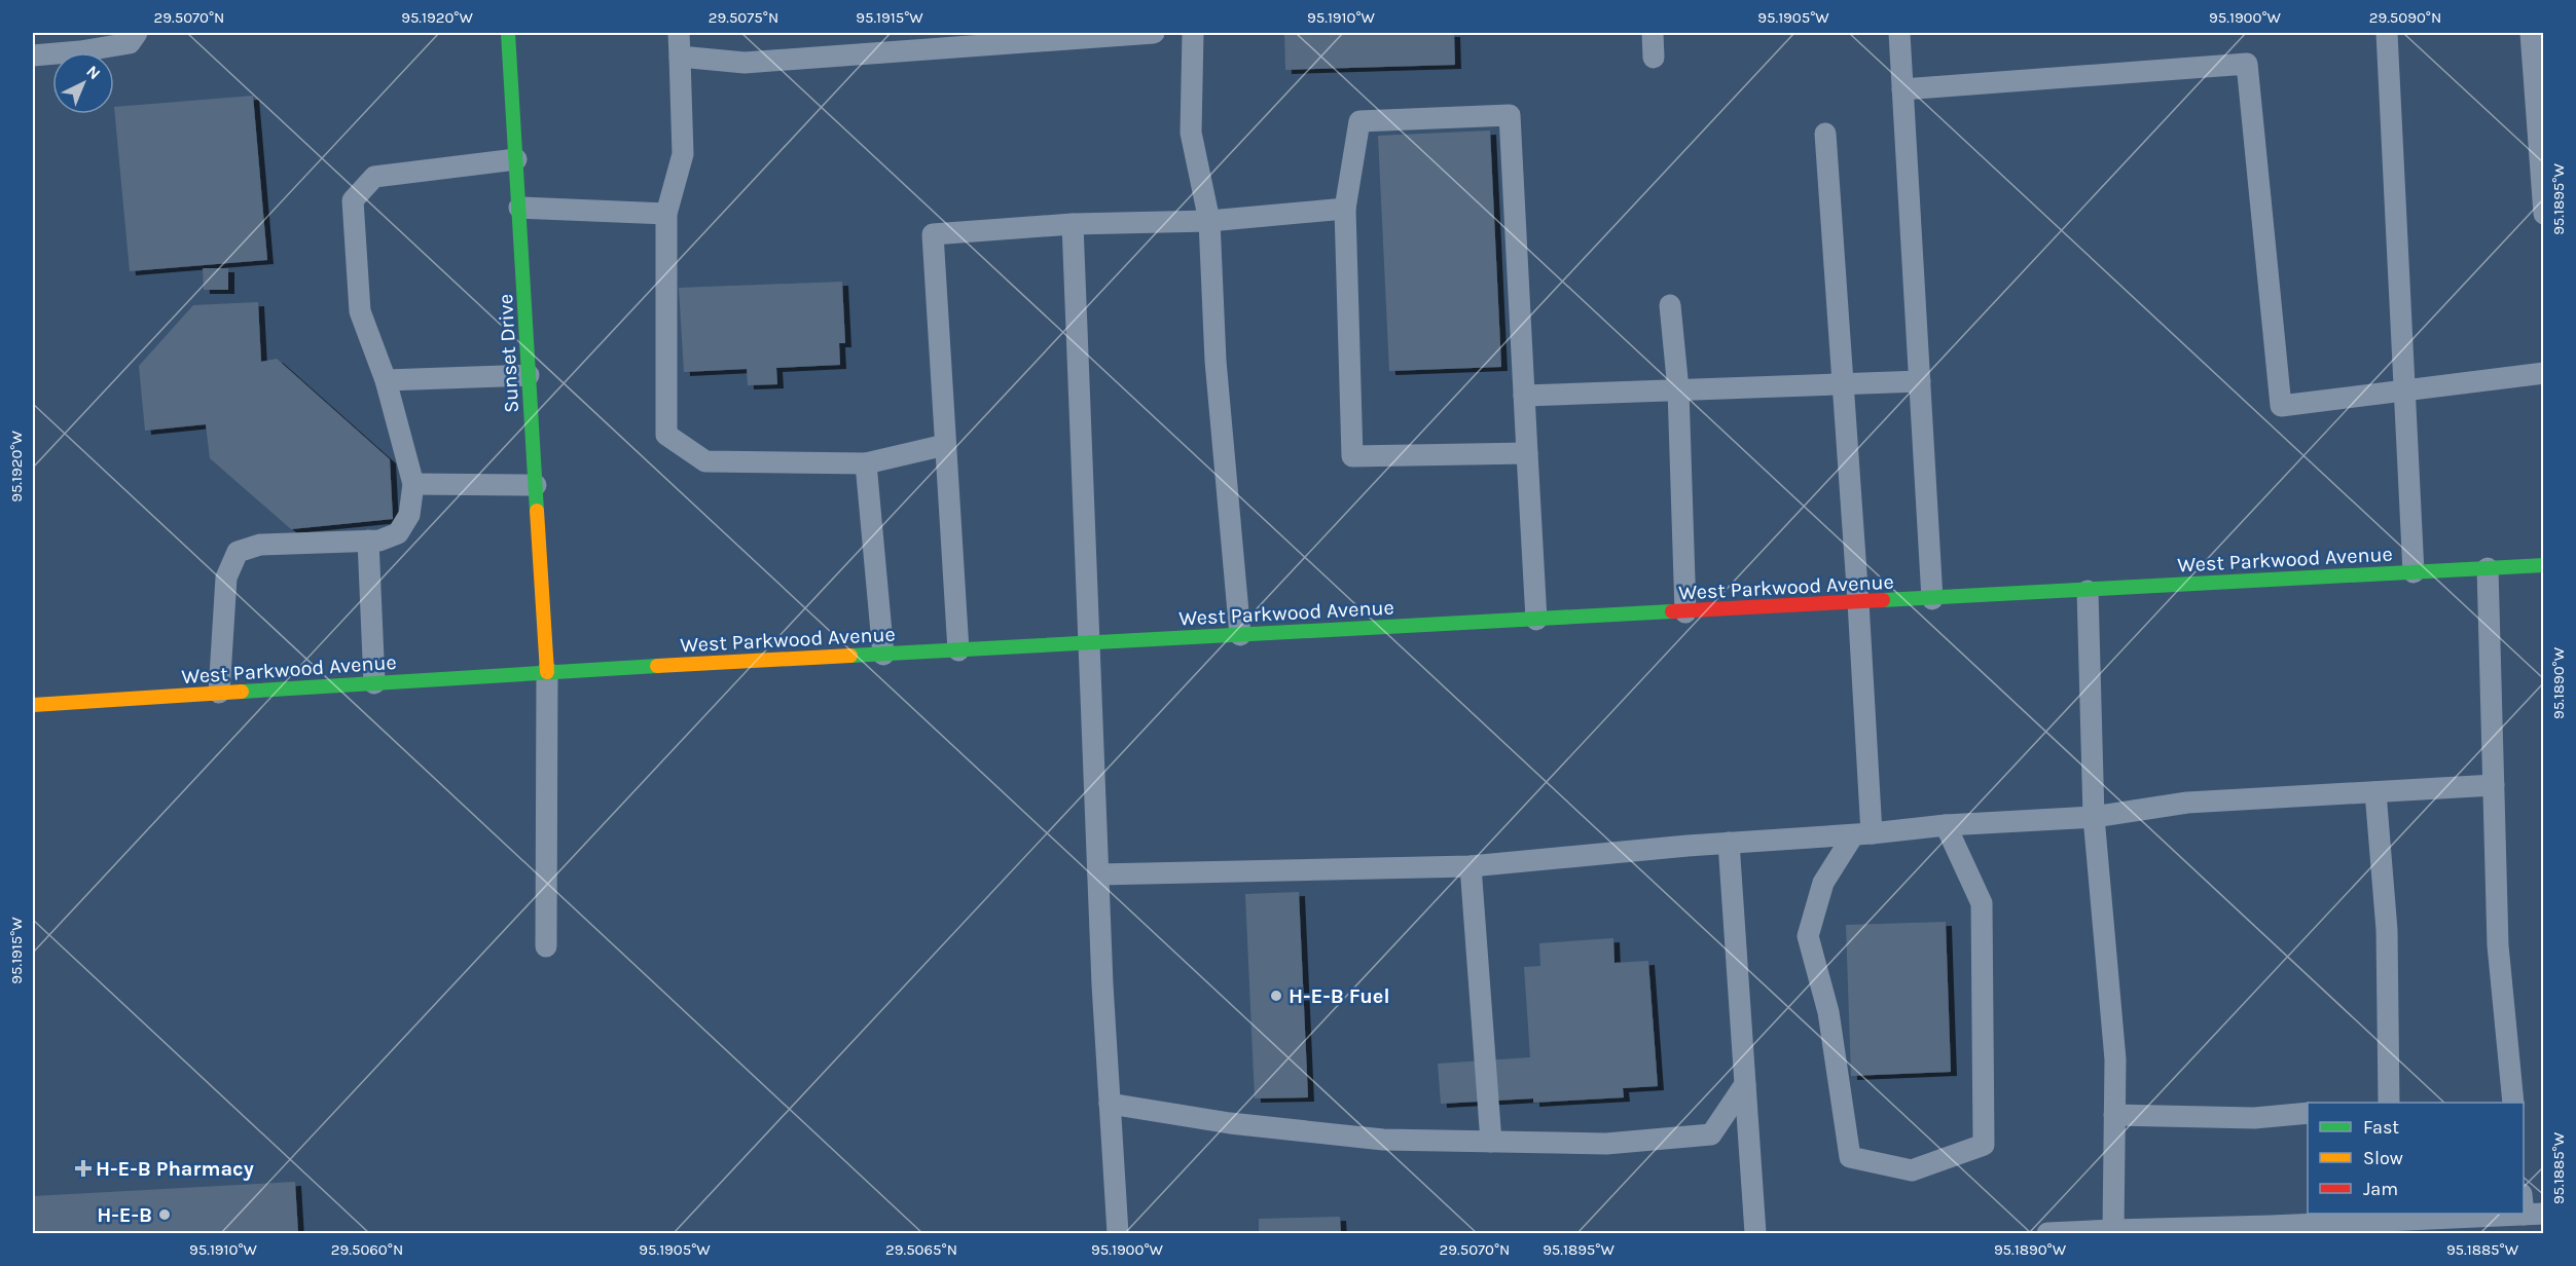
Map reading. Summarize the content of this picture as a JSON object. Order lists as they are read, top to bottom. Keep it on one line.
{"streets":{"main road":["Sunset Drive","West Parkwood Avenue"]},"crossings":[["Sunset Drive","West Parkwood Avenue"]],"places":{"other":["H-E-B Fuel","H-E-B"],"health":["H-E-B Pharmacy"]},"legend":["Fast","Slow","Jam"],"north":"top right","coordinates":["29.5070°N","95.1920°W","29.5075°N","95.1915°W","95.1910°W","95.1905°W","95.1900°W","29.5090°N","95.1895°W","95.1890°W","95.1885°W","29.5060°N","29.5065°N"]}
